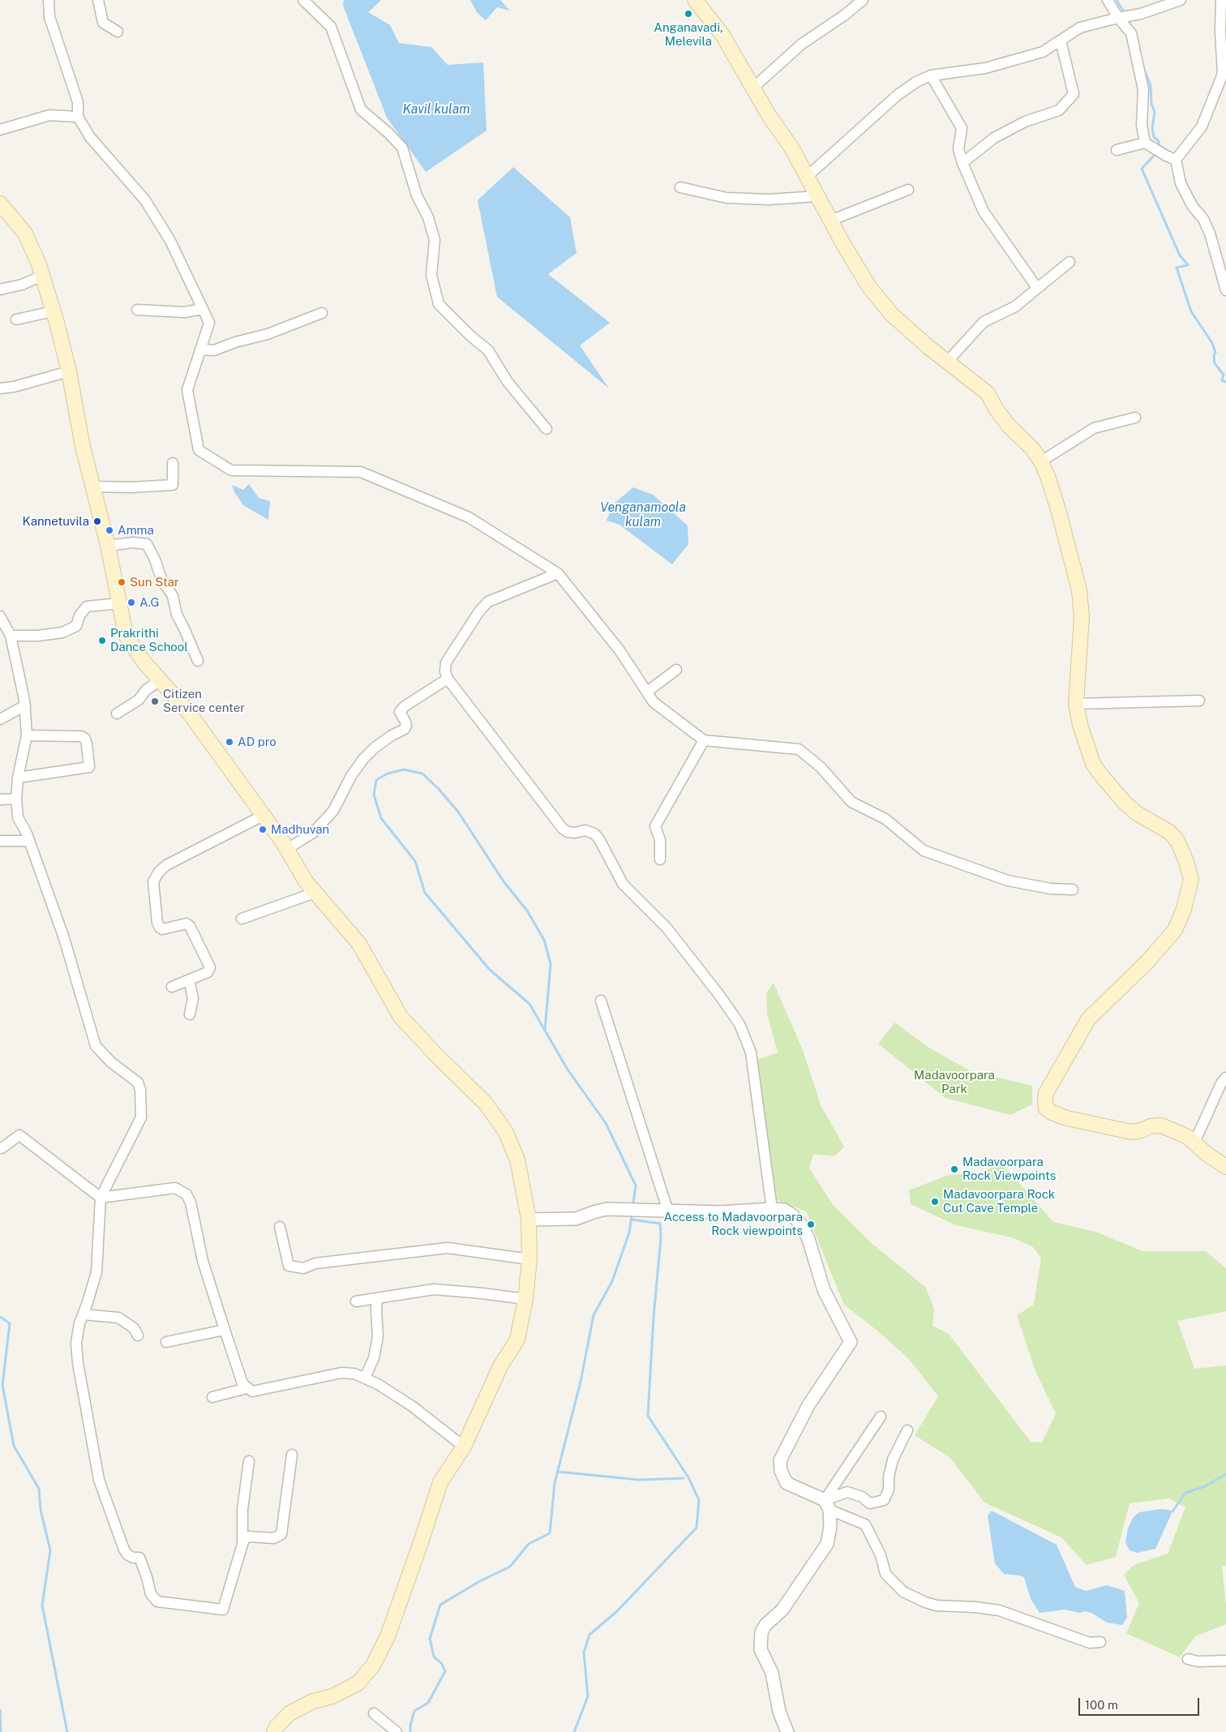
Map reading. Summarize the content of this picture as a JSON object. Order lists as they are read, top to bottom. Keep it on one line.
{"water":["Kavil kulam","Venganamoola kulam"],"parks":["Madavoorpara Park"],"places":["Anganavadi, Melevila","Kannetuvila","Amma","Sun Star","A.G","Prakrithi Dance School","Citizen Service center","AD pro","Madhuvan","Madavoorpara Rock Viewpoints","Madavoorpara Rock Cut Cave Temple","Access to Madavoorpara Rock viewpoints"],"scale_bar":"100 m"}
